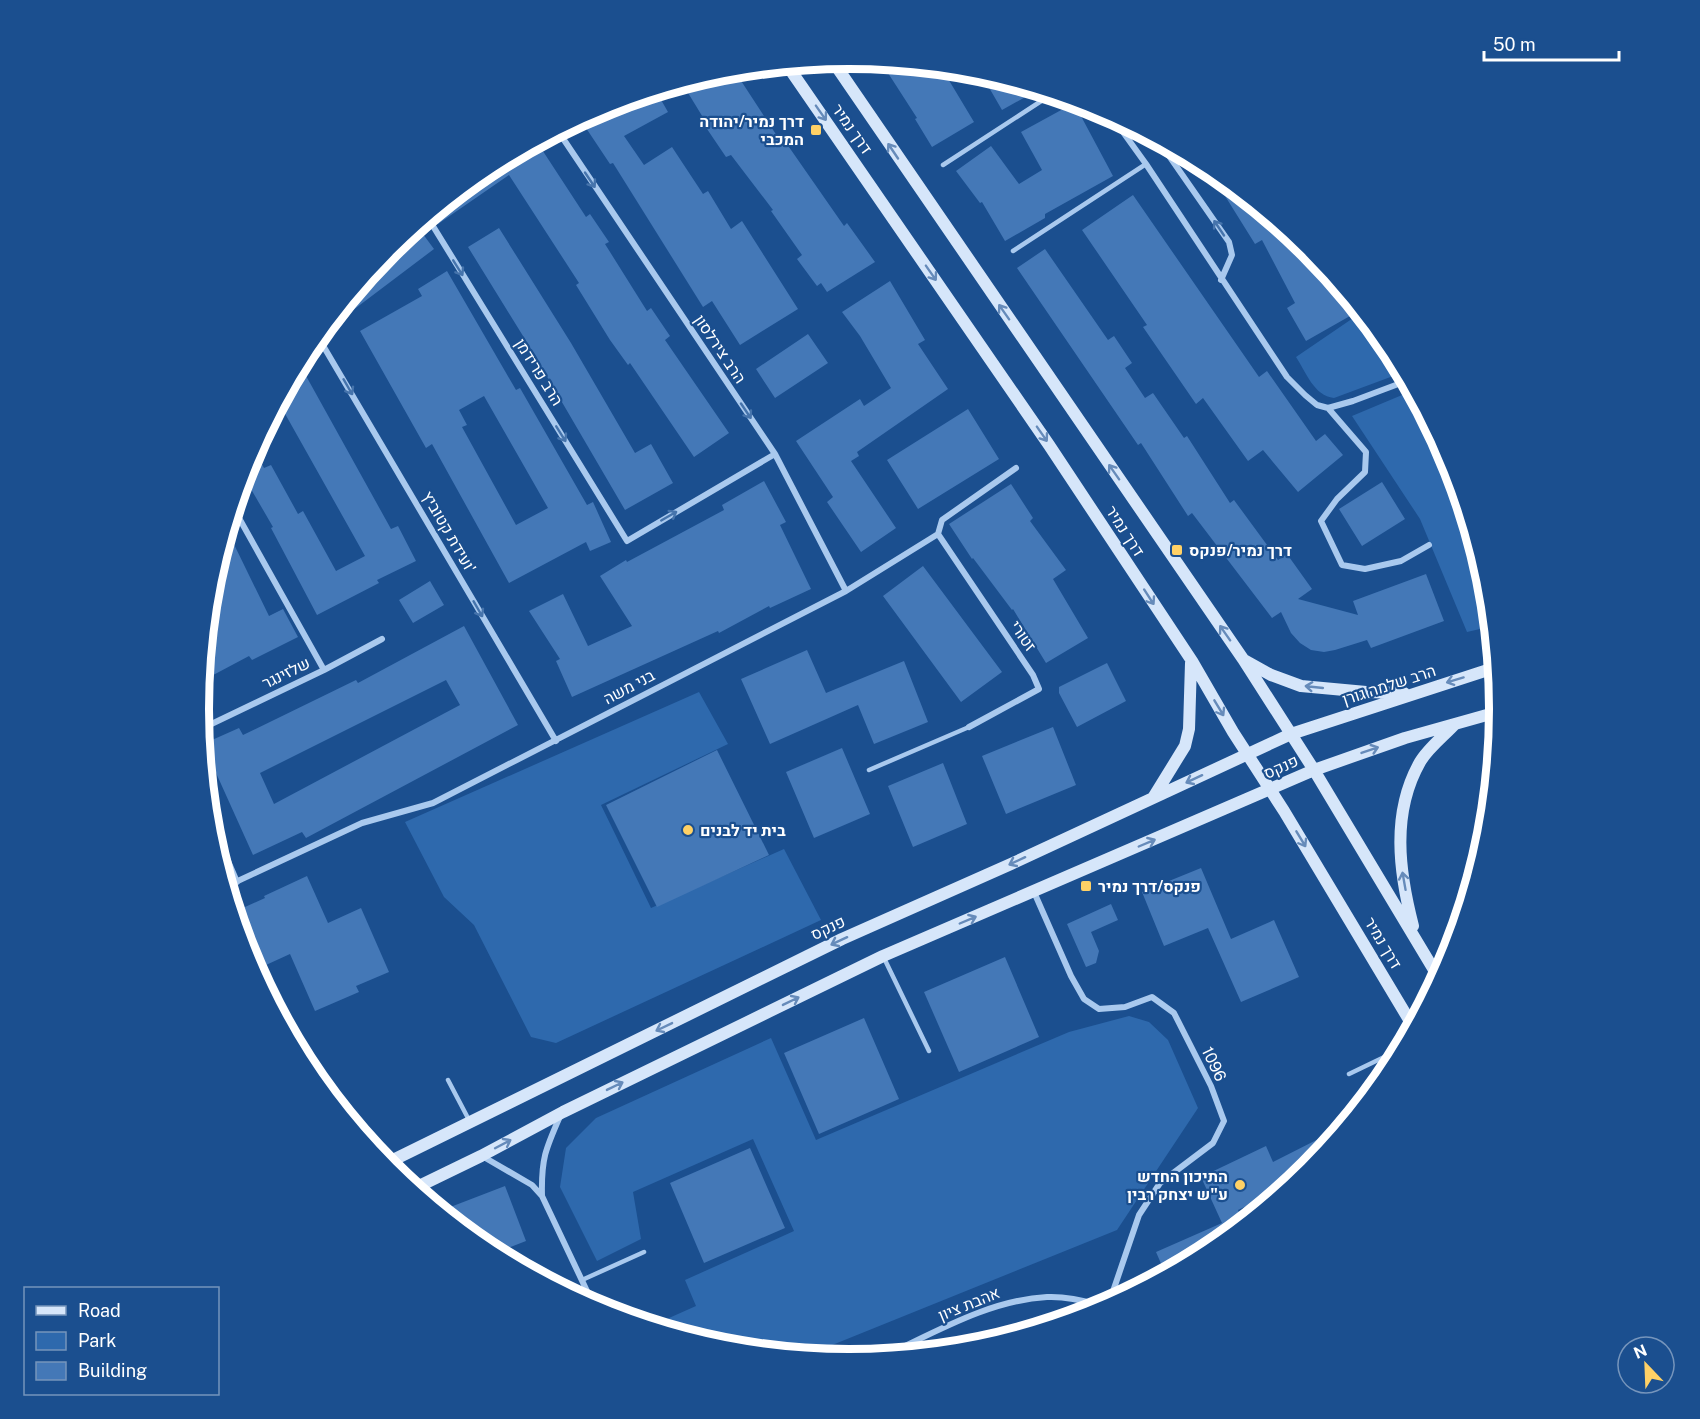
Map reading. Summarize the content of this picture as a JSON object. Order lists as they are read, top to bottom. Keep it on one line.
{"streets":{"main road":["דרך נמיר","הרב שלמה גורן","פנקס"],"street":["הרב צירלסון","הרב פרידמן","ועידת קטוביץ'","זטורי","שלזינגר","בני משה","1096","אהבת ציון"]},"crossings":[["דרך נמיר","הרב שלמה גורן"],["דרך נמיר","פנקס"],["הרב צירלסון","הרב פרידמן"],["הרב צירלסון","בני משה"],["ועידת קטוביץ'","בני משה"],["זטורי","בני משה"],["הרב שלמה גורן","פנקס"],["פנקס","1096"]],"one_way":["הרב צירלסון","ועידת קטוביץ'"],"places":{"transit":["דרך נמיר/יהודה המכבי","דרך נמיר/פנקס","פנקס/דרך נמיר"],"other":["בית יד לבנים","התיכון החדש ע\"ש יצחק רבין"]},"legend":["Road","Park","Building"],"scale_bar":"50 m","north":"top left"}
